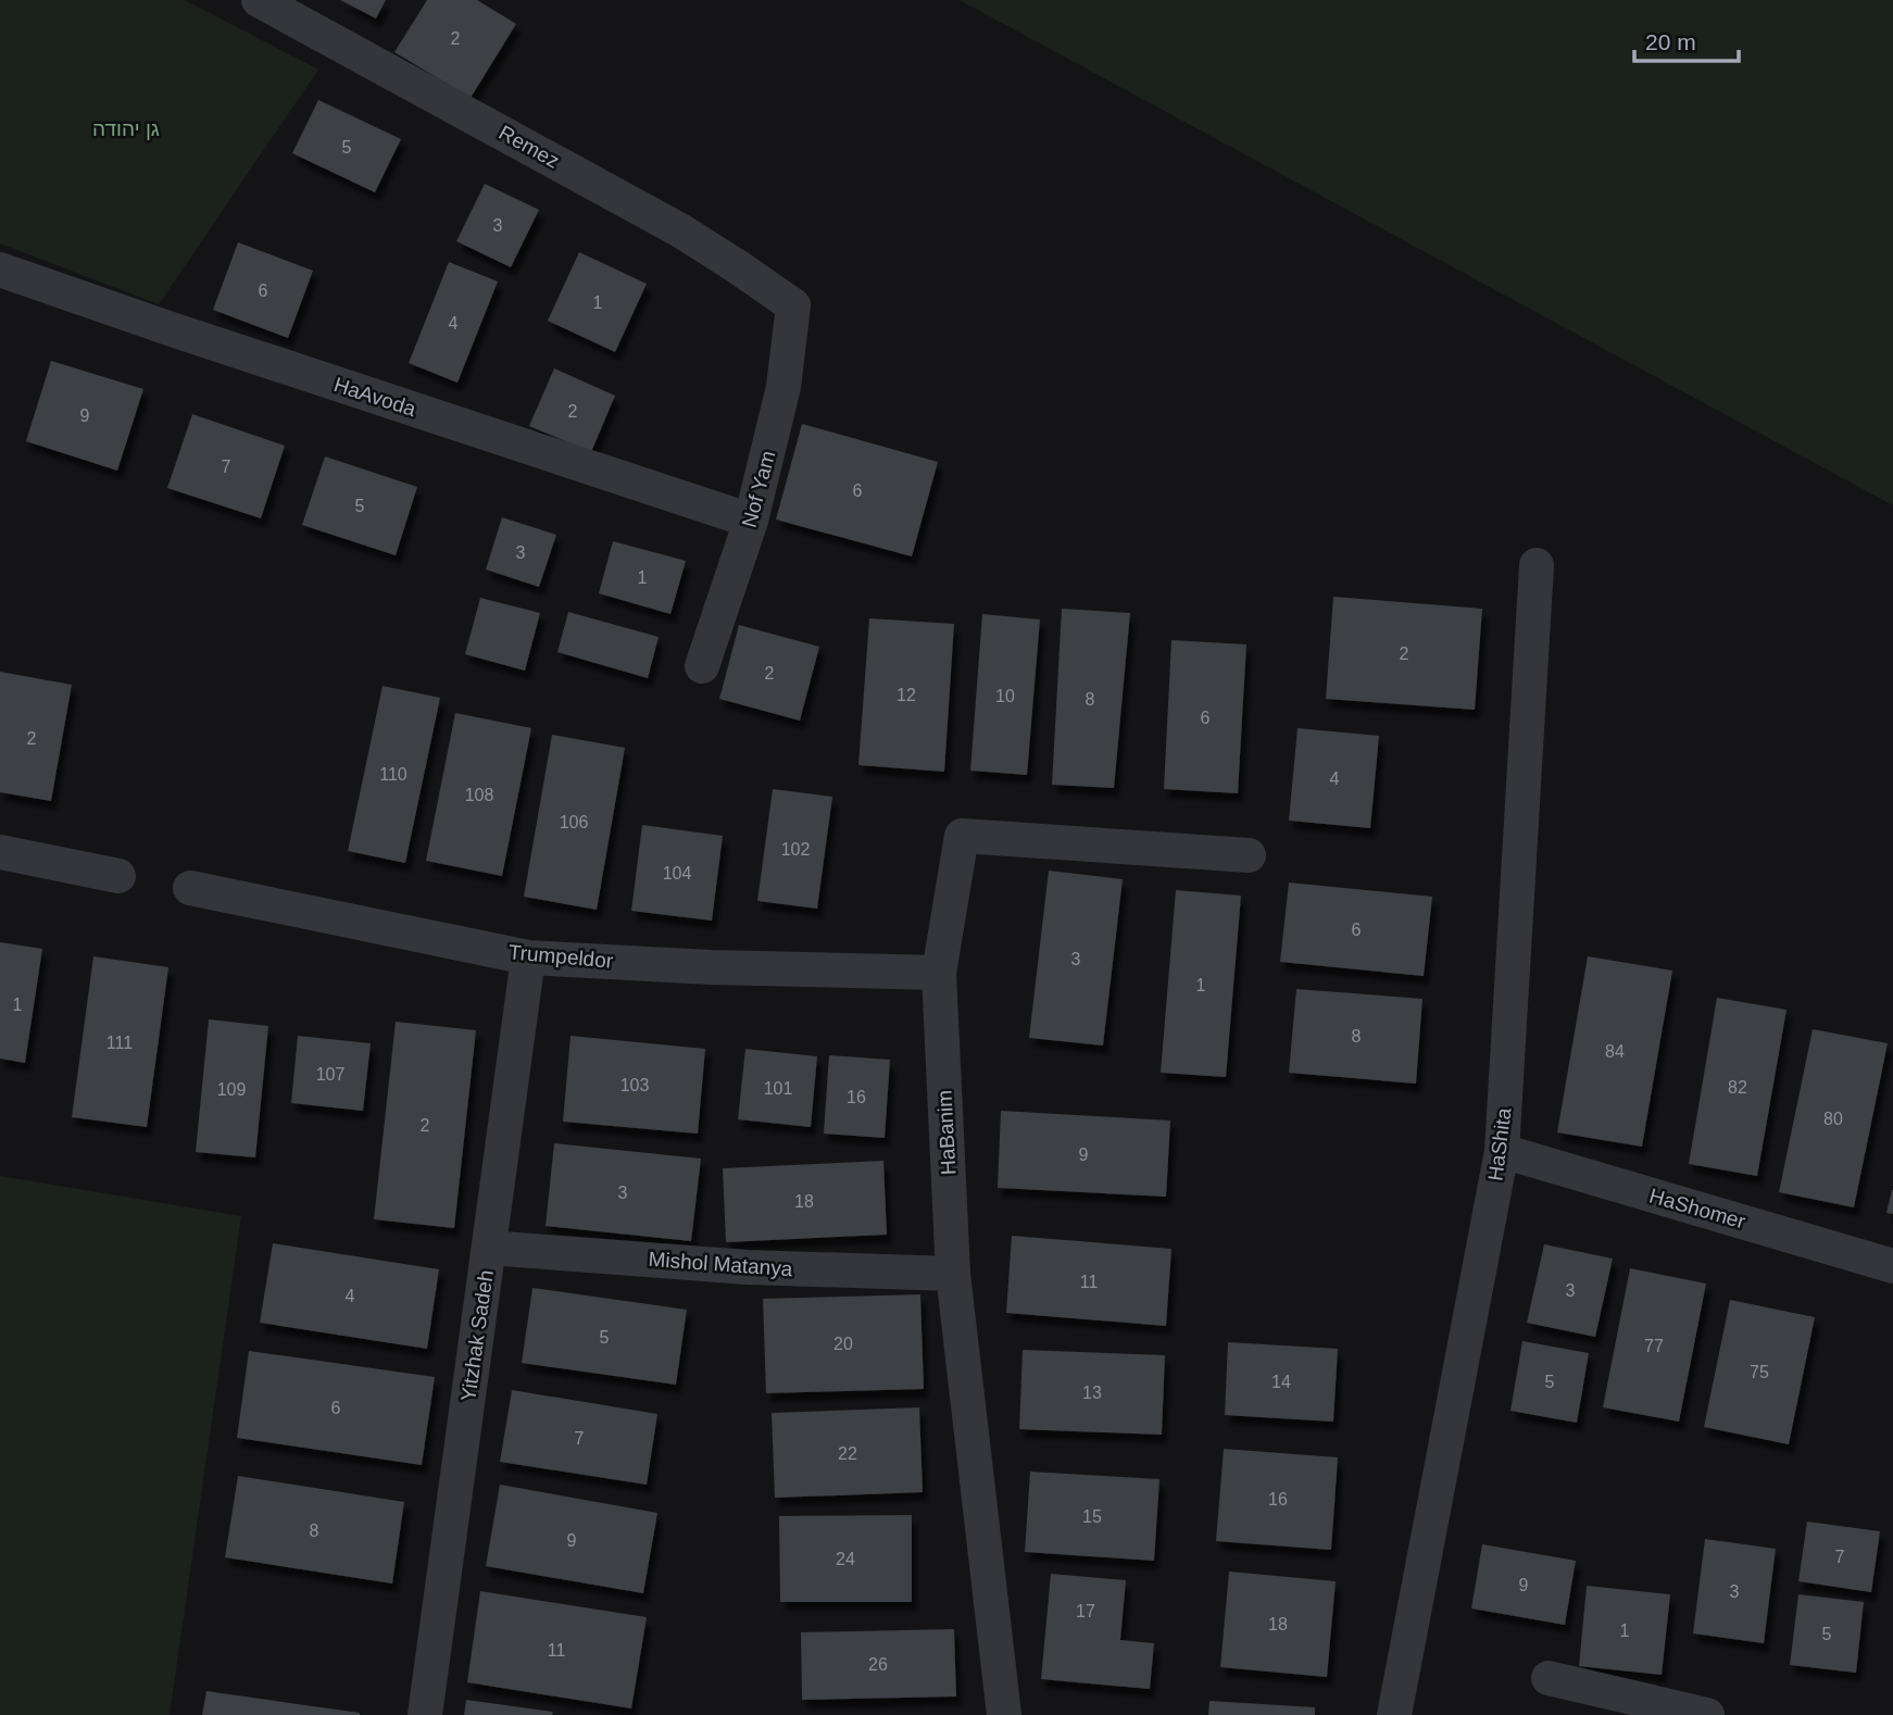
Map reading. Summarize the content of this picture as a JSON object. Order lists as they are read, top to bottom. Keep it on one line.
{"streets":{"street":["Remez","HaAvoda","Nof Yam","Trumpeldor","HaBanim","HaShita","HaShomer","Mishol Matanya","Yitzhak Sadeh"]},"crossings":[["Remez","Nof Yam"],["HaAvoda","Nof Yam"],["Trumpeldor","HaBanim"],["Trumpeldor","Yitzhak Sadeh"],["HaBanim","Mishol Matanya"],["HaShita","HaShomer"],["Mishol Matanya","Yitzhak Sadeh"]],"parks":["גן יהודה"],"house_numbers":["2","5","3","6","1","4","2","9","7","6","5","3","1","2","2","12","10","8","6","2","110","4","108","106","102","104","6","3","1","1","8","111","84","107","103","82","101","109","16","80","2","9","3","18","11","3","4","5","20","77","75","14","5","13","6","7","22","16","15","8","9","7","24","9","3","17","18","1","5","11","26"],"scale_bar":"20 m"}
